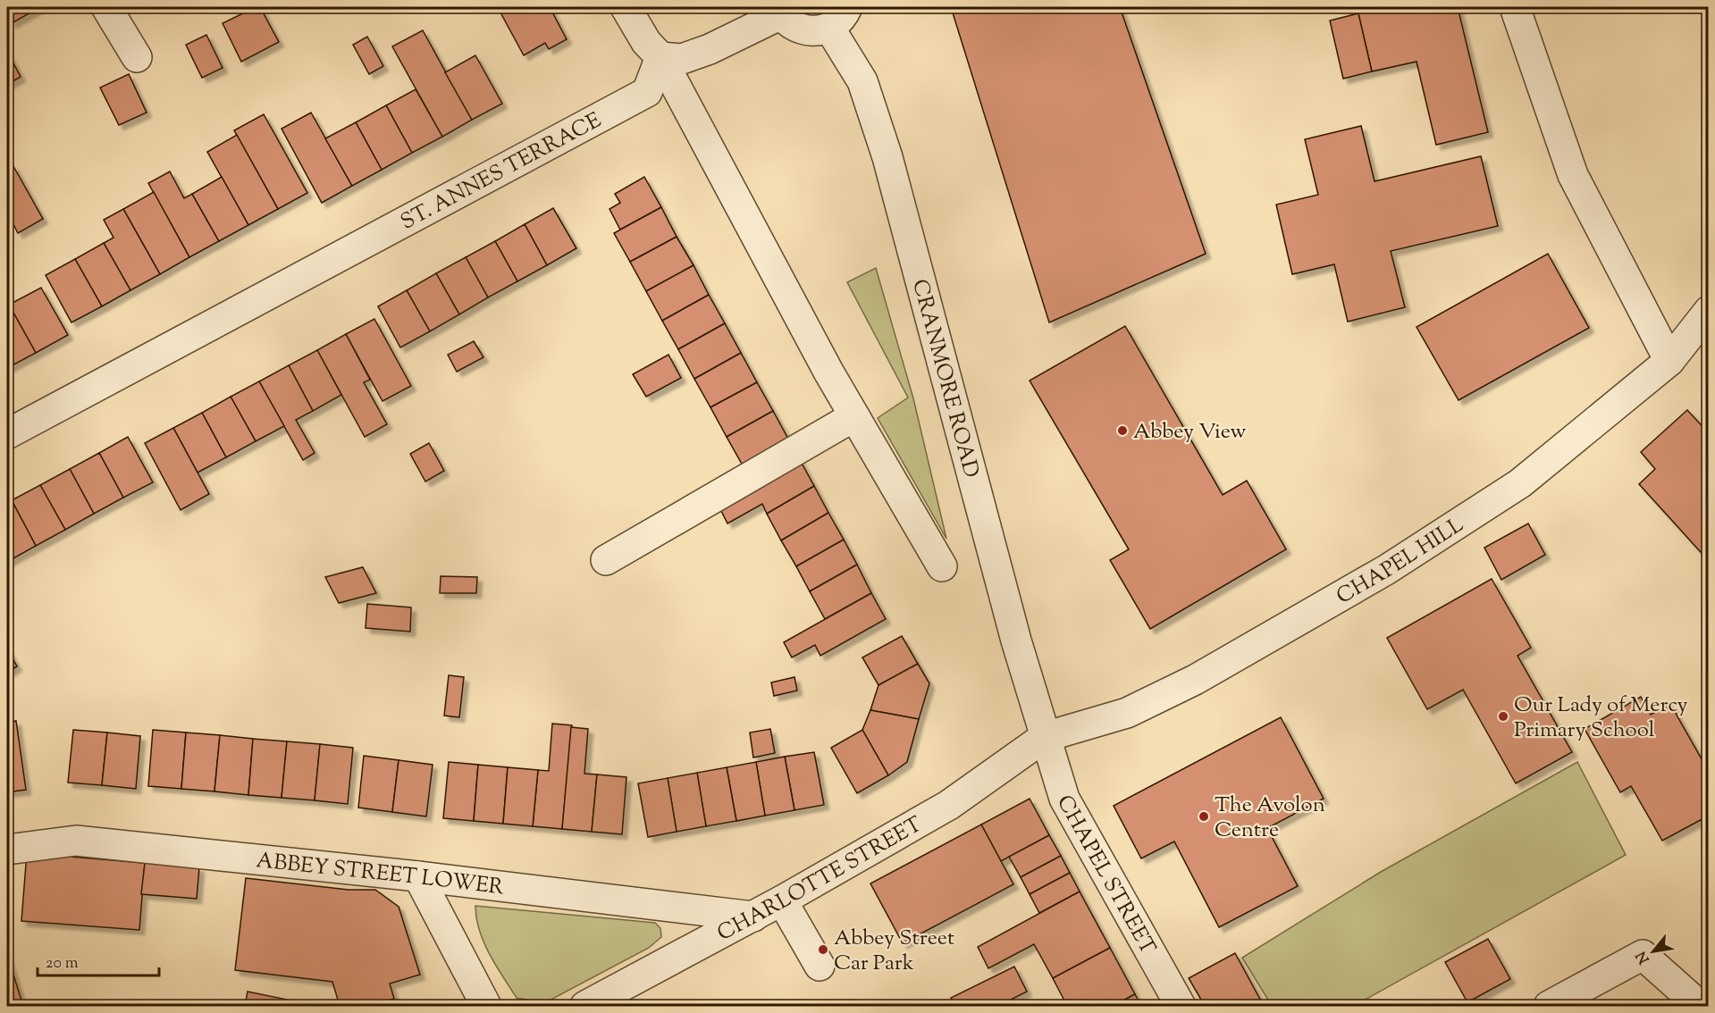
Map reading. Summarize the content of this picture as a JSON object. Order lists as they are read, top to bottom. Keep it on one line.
{"streets":{"street":["ST. ANNES TERRACE","CRANMORE ROAD","CHAPEL HILL","ABBEY STREET LOWER","CHAPEL STREET","CHARLOTTE STREET"]},"crossings":[["CRANMORE ROAD","CHAPEL HILL"],["CRANMORE ROAD","CHAPEL STREET"],["CRANMORE ROAD","CHARLOTTE STREET"],["CHAPEL HILL","CHAPEL STREET"],["CHAPEL HILL","CHARLOTTE STREET"],["ABBEY STREET LOWER","CHARLOTTE STREET"],["CHAPEL STREET","CHARLOTTE STREET"]],"places":["Abbey View","Our Lady of Mercy Primary School","The Avolon Centre","Abbey Street Car Park"],"scale_bar":"20 m","north":"bottom left"}
